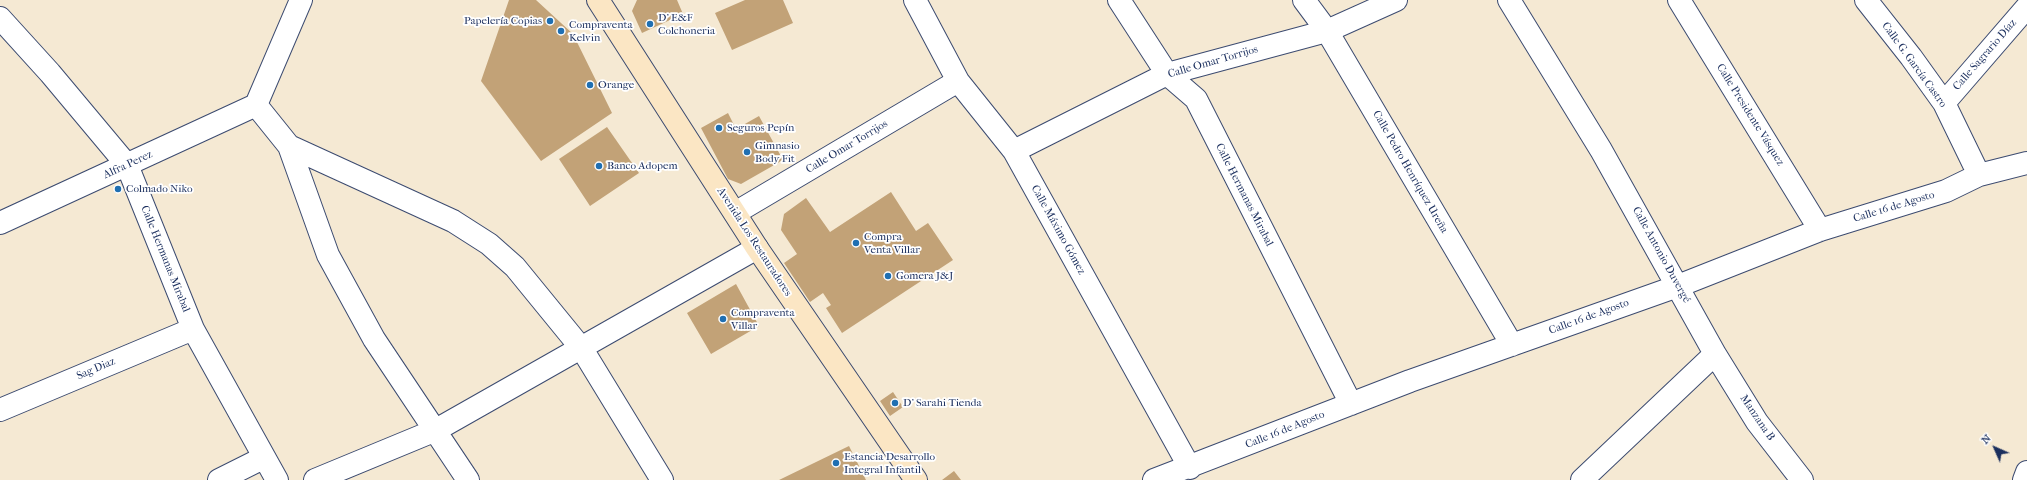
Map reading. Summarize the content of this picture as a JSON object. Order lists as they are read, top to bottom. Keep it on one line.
{"streets":{"street":["Calle Sagrario Díaz","Calle Omar Torrijos","Calle G. García Castro","Calle Presidente Vásquez","Alfra Perez","Calle Pedro Henríquez Ureña","Calle Hermanas Mirabal","Calle 16 de Agosto","Calle Máximo Gómez","Avenida Los Restauradores","Calle Antonio Duvergé","Sag Diaz","Manzana B"]},"crossings":[["Calle Sagrario Díaz","Calle G. García Castro"],["Calle Omar Torrijos","Calle Pedro Henríquez Ureña"],["Calle Omar Torrijos","Calle Hermanas Mirabal"],["Calle Omar Torrijos","Calle Máximo Gómez"],["Calle Omar Torrijos","Avenida Los Restauradores"],["Calle G. García Castro","Calle 16 de Agosto"],["Calle Presidente Vásquez","Calle 16 de Agosto"],["Alfra Perez","Calle Hermanas Mirabal"],["Calle Pedro Henríquez Ureña","Calle 16 de Agosto"],["Calle Hermanas Mirabal","Calle 16 de Agosto"],["Calle Hermanas Mirabal","Sag Diaz"],["Calle 16 de Agosto","Calle Máximo Gómez"],["Calle 16 de Agosto","Calle Antonio Duvergé"],["Calle Antonio Duvergé","Manzana B"]],"places":["Papelería Copias","D' E&F Colchoneria","Compraventa Kelvin","Orange","Seguros Pepín","Gimnasio Body Fit","Banco Adopem","Colmado Niko","Compra Venta Villar","Gomera J&J","Compraventa Villar","D' Sarahi Tienda","Estancia Desarrollo Integral Infantil"],"north":"top left"}
